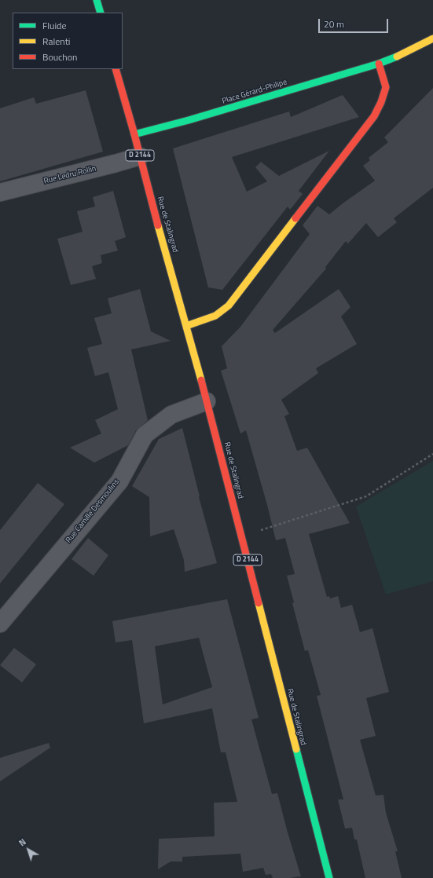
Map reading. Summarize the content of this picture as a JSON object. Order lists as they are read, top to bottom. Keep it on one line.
{"streets":{"main road":["Place Gérard-Philipe","D 2144","Rue de Stalingrad"],"street":["Rue Ledru Rollin","Rue Camille Desmoulins"]},"crossings":[["Place Gérard-Philipe","Rue de Stalingrad"],["Rue Ledru Rollin","Rue de Stalingrad"],["Rue de Stalingrad","Rue Camille Desmoulins"]],"legend":["Fluide","Ralenti","Bouchon"],"scale_bar":"20 m","north":"top left"}
